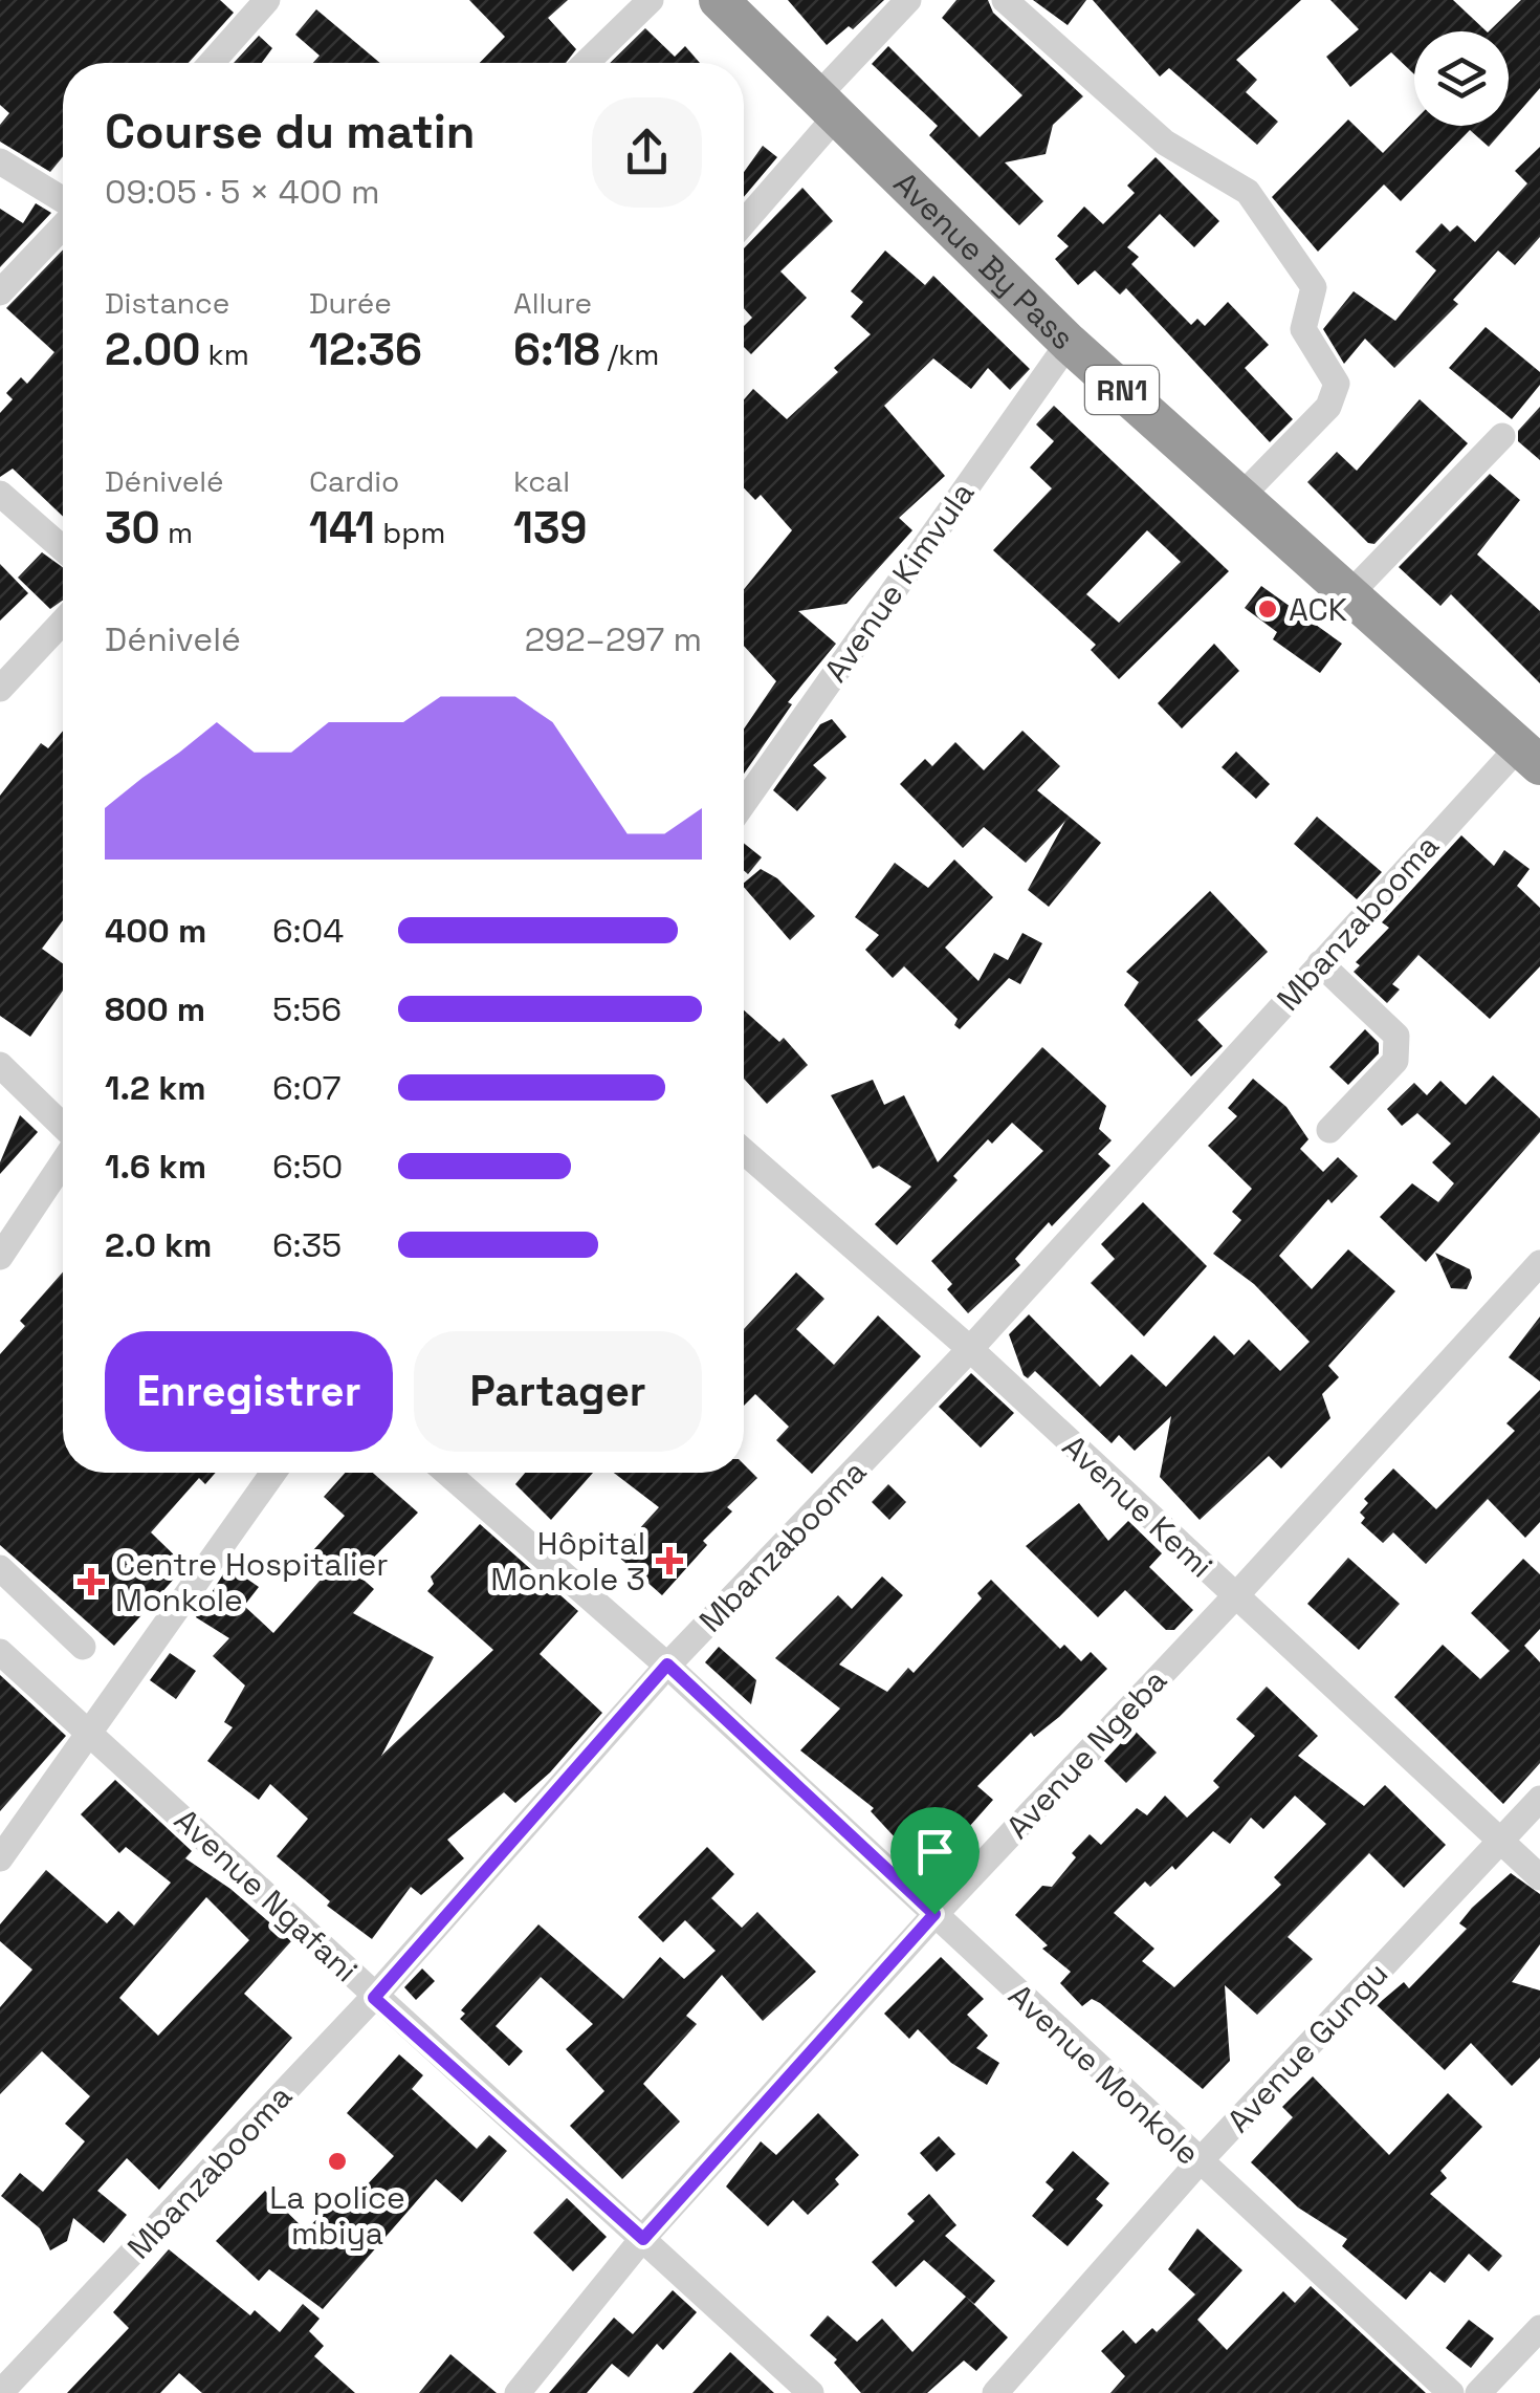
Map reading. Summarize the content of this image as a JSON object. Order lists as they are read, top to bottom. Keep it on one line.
{"streets":{"highway":["Avenue By Pass","RN1"],"street":["Avenue Kimvula","Mbanzabooma","Avenue Kemi","Avenue Ngeba","Avenue Ngafani","Avenue Gungu","Avenue Monkole"]},"crossings":[["Avenue By Pass","Avenue Kimvula"],["Avenue By Pass","Mbanzabooma"],["Mbanzabooma","Avenue Kemi"],["Mbanzabooma","Avenue Ngafani"],["Mbanzabooma","Avenue Monkole"],["Avenue Kemi","Avenue Ngeba"],["Avenue Kemi","Avenue Gungu"],["Avenue Ngeba","Avenue Ngafani"],["Avenue Ngeba","Avenue Monkole"],["Avenue Gungu","Avenue Monkole"]],"places":{"other":["ACK","La police mbiya"],"health":["Hôpital Monkole 3","Centre Hospitalier Monkole"]},"page":{"heading":["Course du matin","09:05 · 5 × 400 m"],"stats":[["Distance","2.00 km"],["Durée","12:36"],["Allure","6:18 /km"],["Dénivelé","30 m"],["Cardio","141 bpm"],["kcal","139"]],"chart":["Dénivelé","292–297 m"],"list":[{"name":"400 m","note":"6:04"},{"name":"800 m","note":"5:56"},{"name":"1.2 km","note":"6:07"},{"name":"1.6 km","note":"6:50"},{"name":"2.0 km","note":"6:35"}],"buttons":["Enregistrer","Partager"]}}
